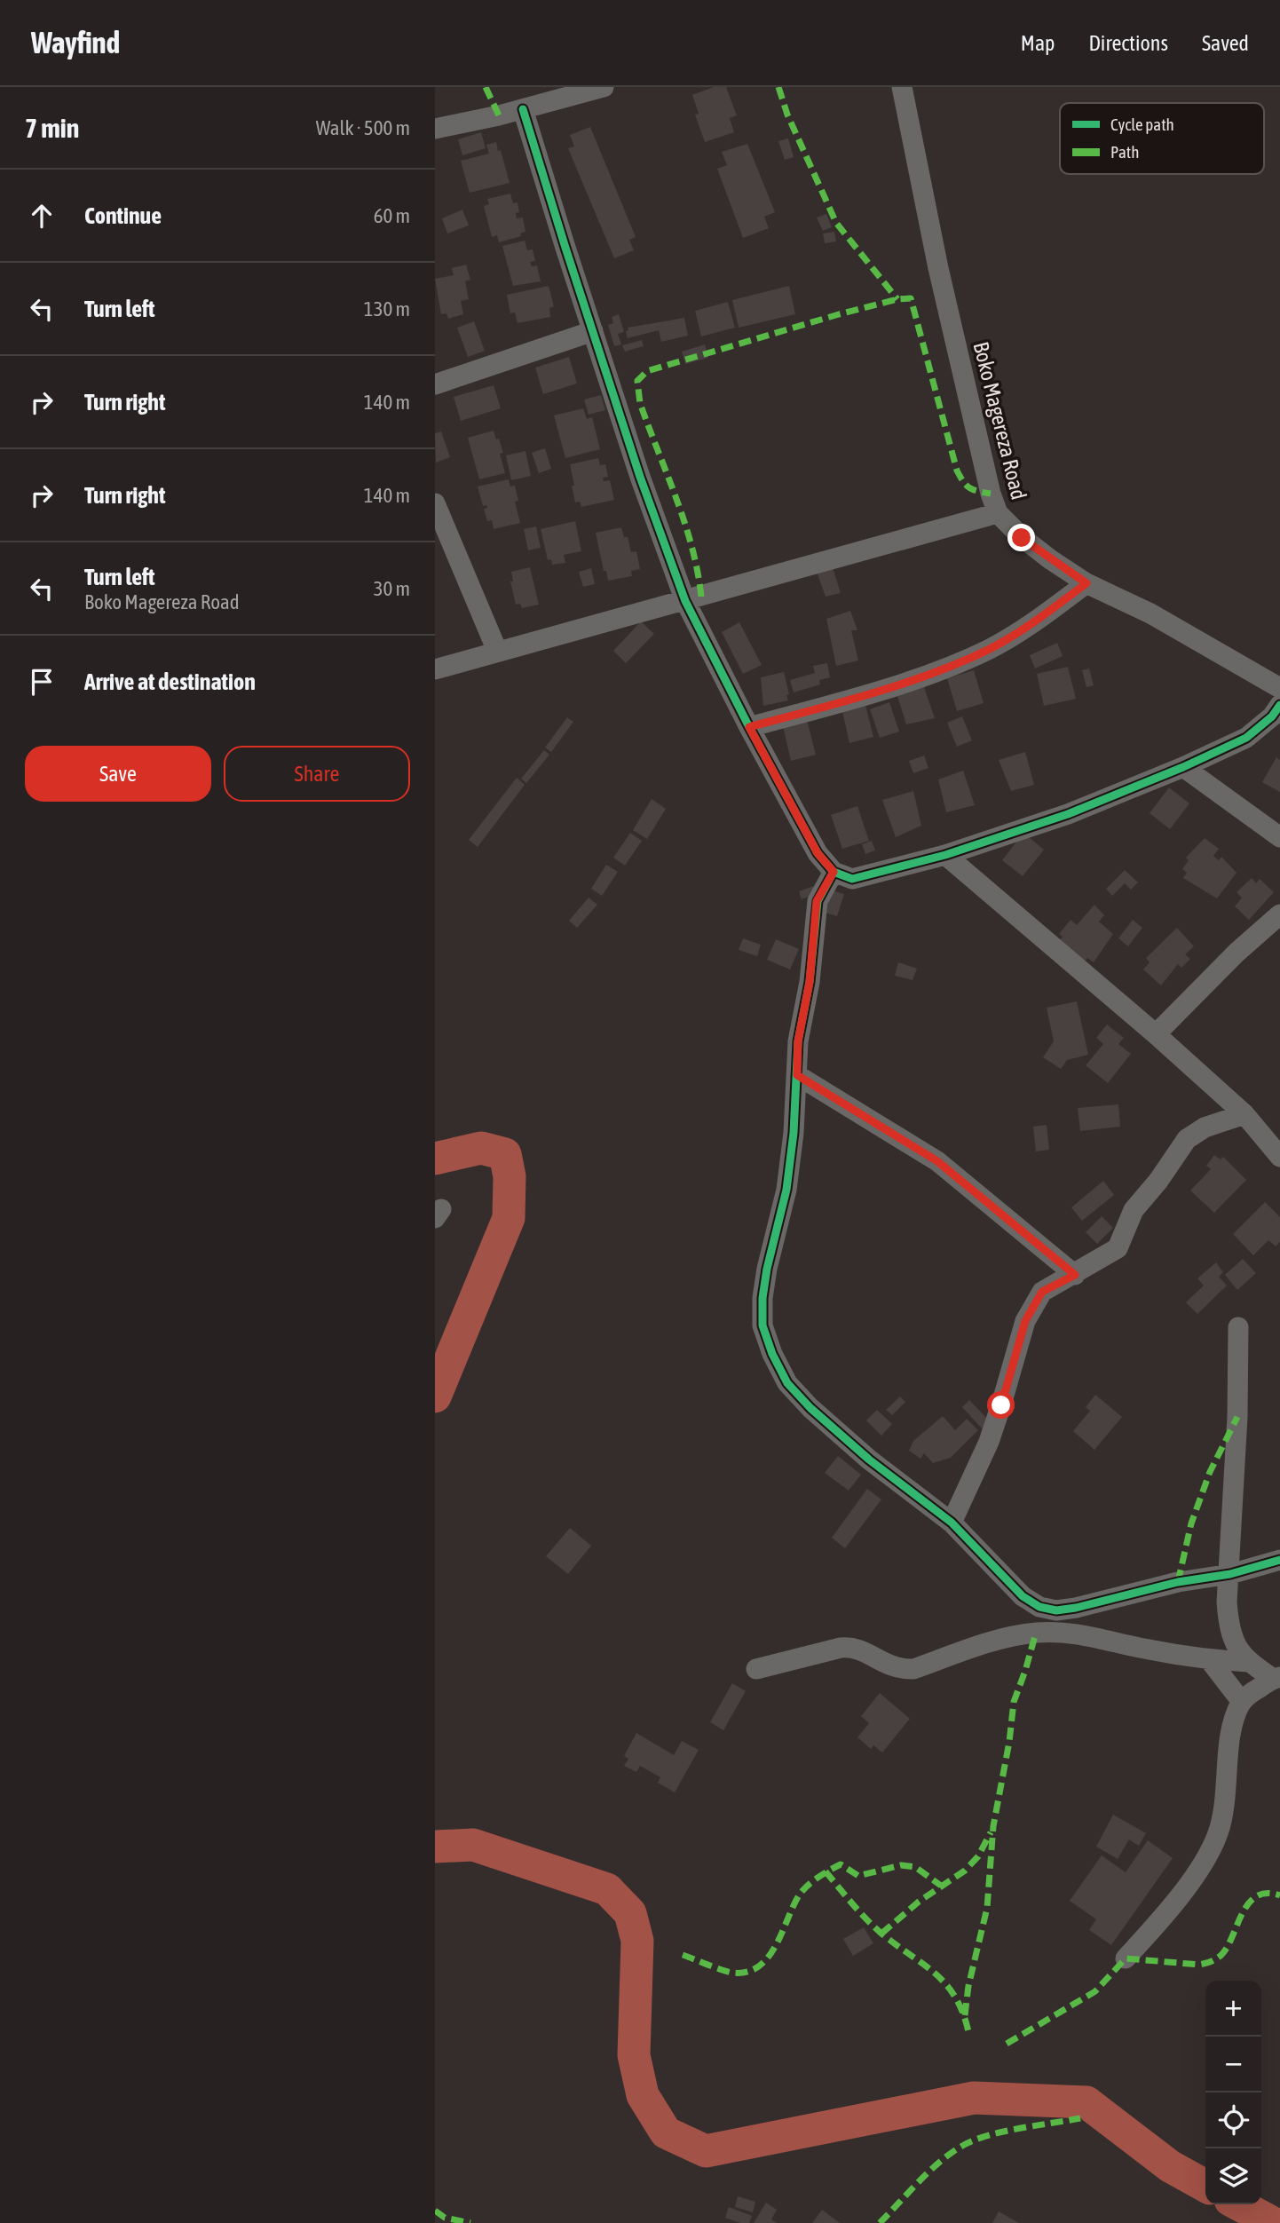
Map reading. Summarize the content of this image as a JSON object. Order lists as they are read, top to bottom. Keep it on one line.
{"streets":{"street":["Boko Magereza Road"]},"legend":["Cycle path","Path"],"page":{"header":"Wayfind","nav":["Map","Directions","Saved"],"heading":["7 min","Walk · 500 m"],"list":[["Continue","60 m"],["Turn left","130 m"],["Turn right","140 m"],["Turn right","140 m"],["Turn left","Boko Magereza Road","30 m"],"Arrive at destination"],"buttons":["Save","Share"],"map_buttons":["+","−"]}}
